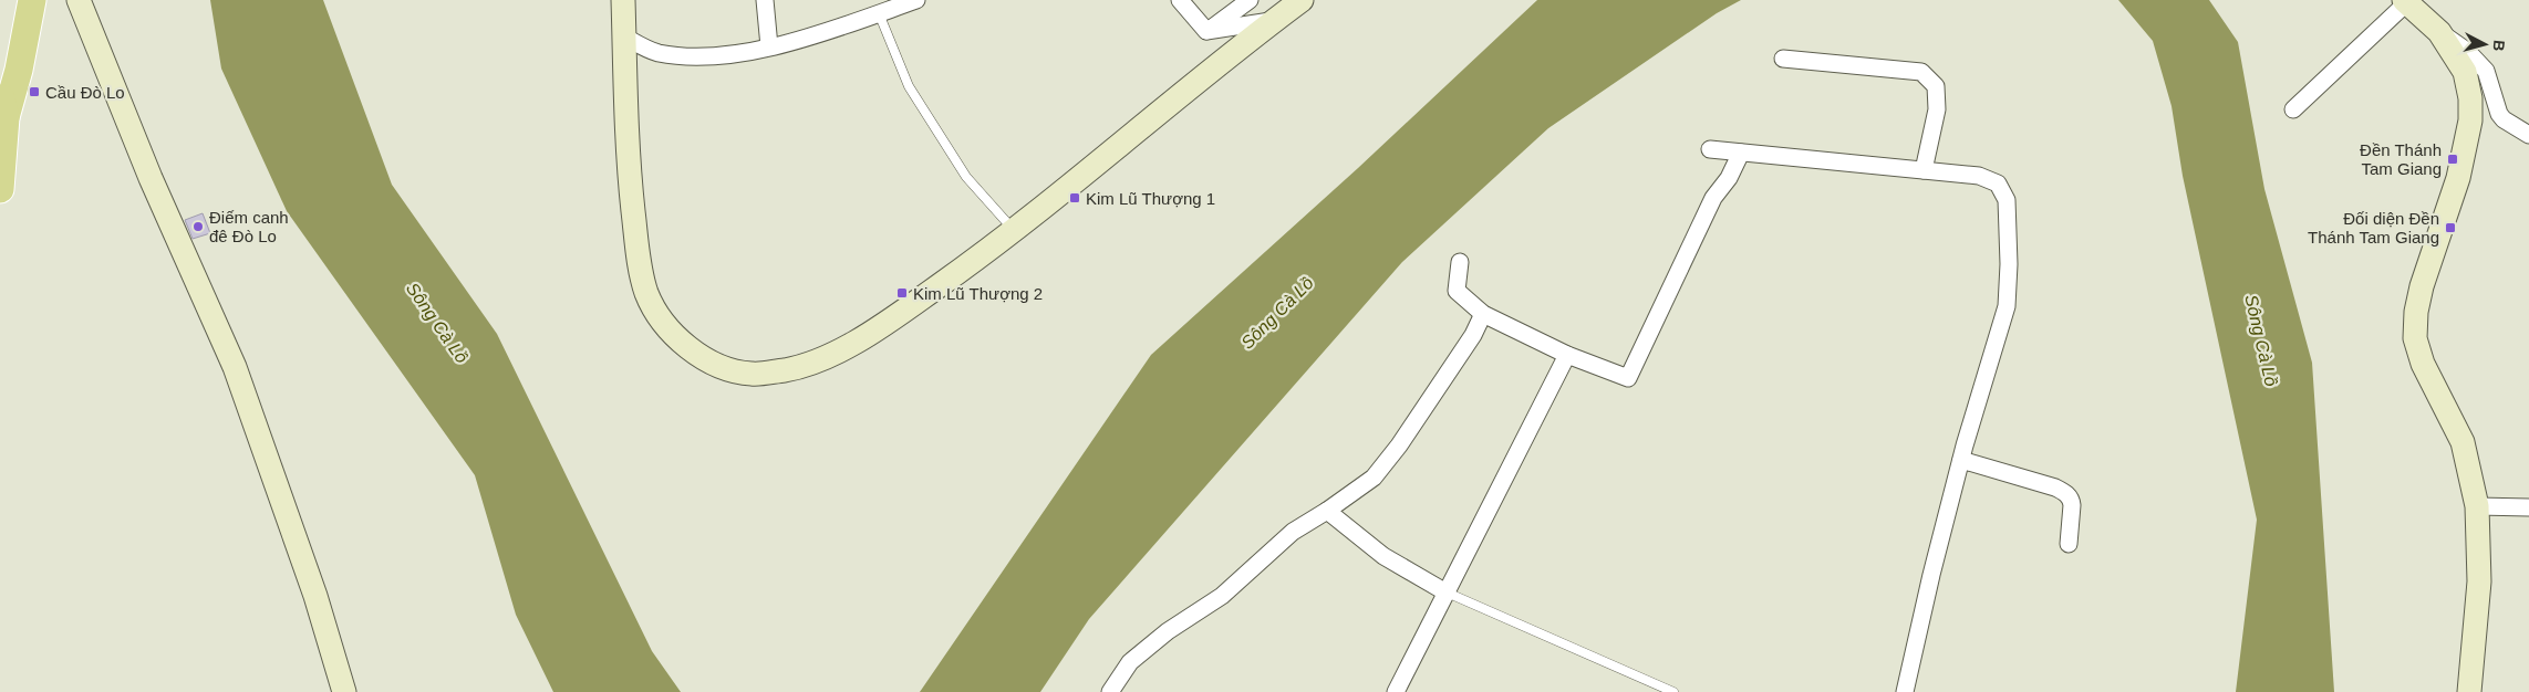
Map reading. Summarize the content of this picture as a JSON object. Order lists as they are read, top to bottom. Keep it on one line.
{"water":["Sông Cà Lồ"],"places":{"transit":["Cầu Đò Lo","Đền Thánh Tam Giang","Kim Lũ Thượng 1","Đối diện Đền Thánh Tam Giang","Kim Lũ Thượng 2"],"other":["Điếm canh đê Đò Lo"]},"north":"right"}
